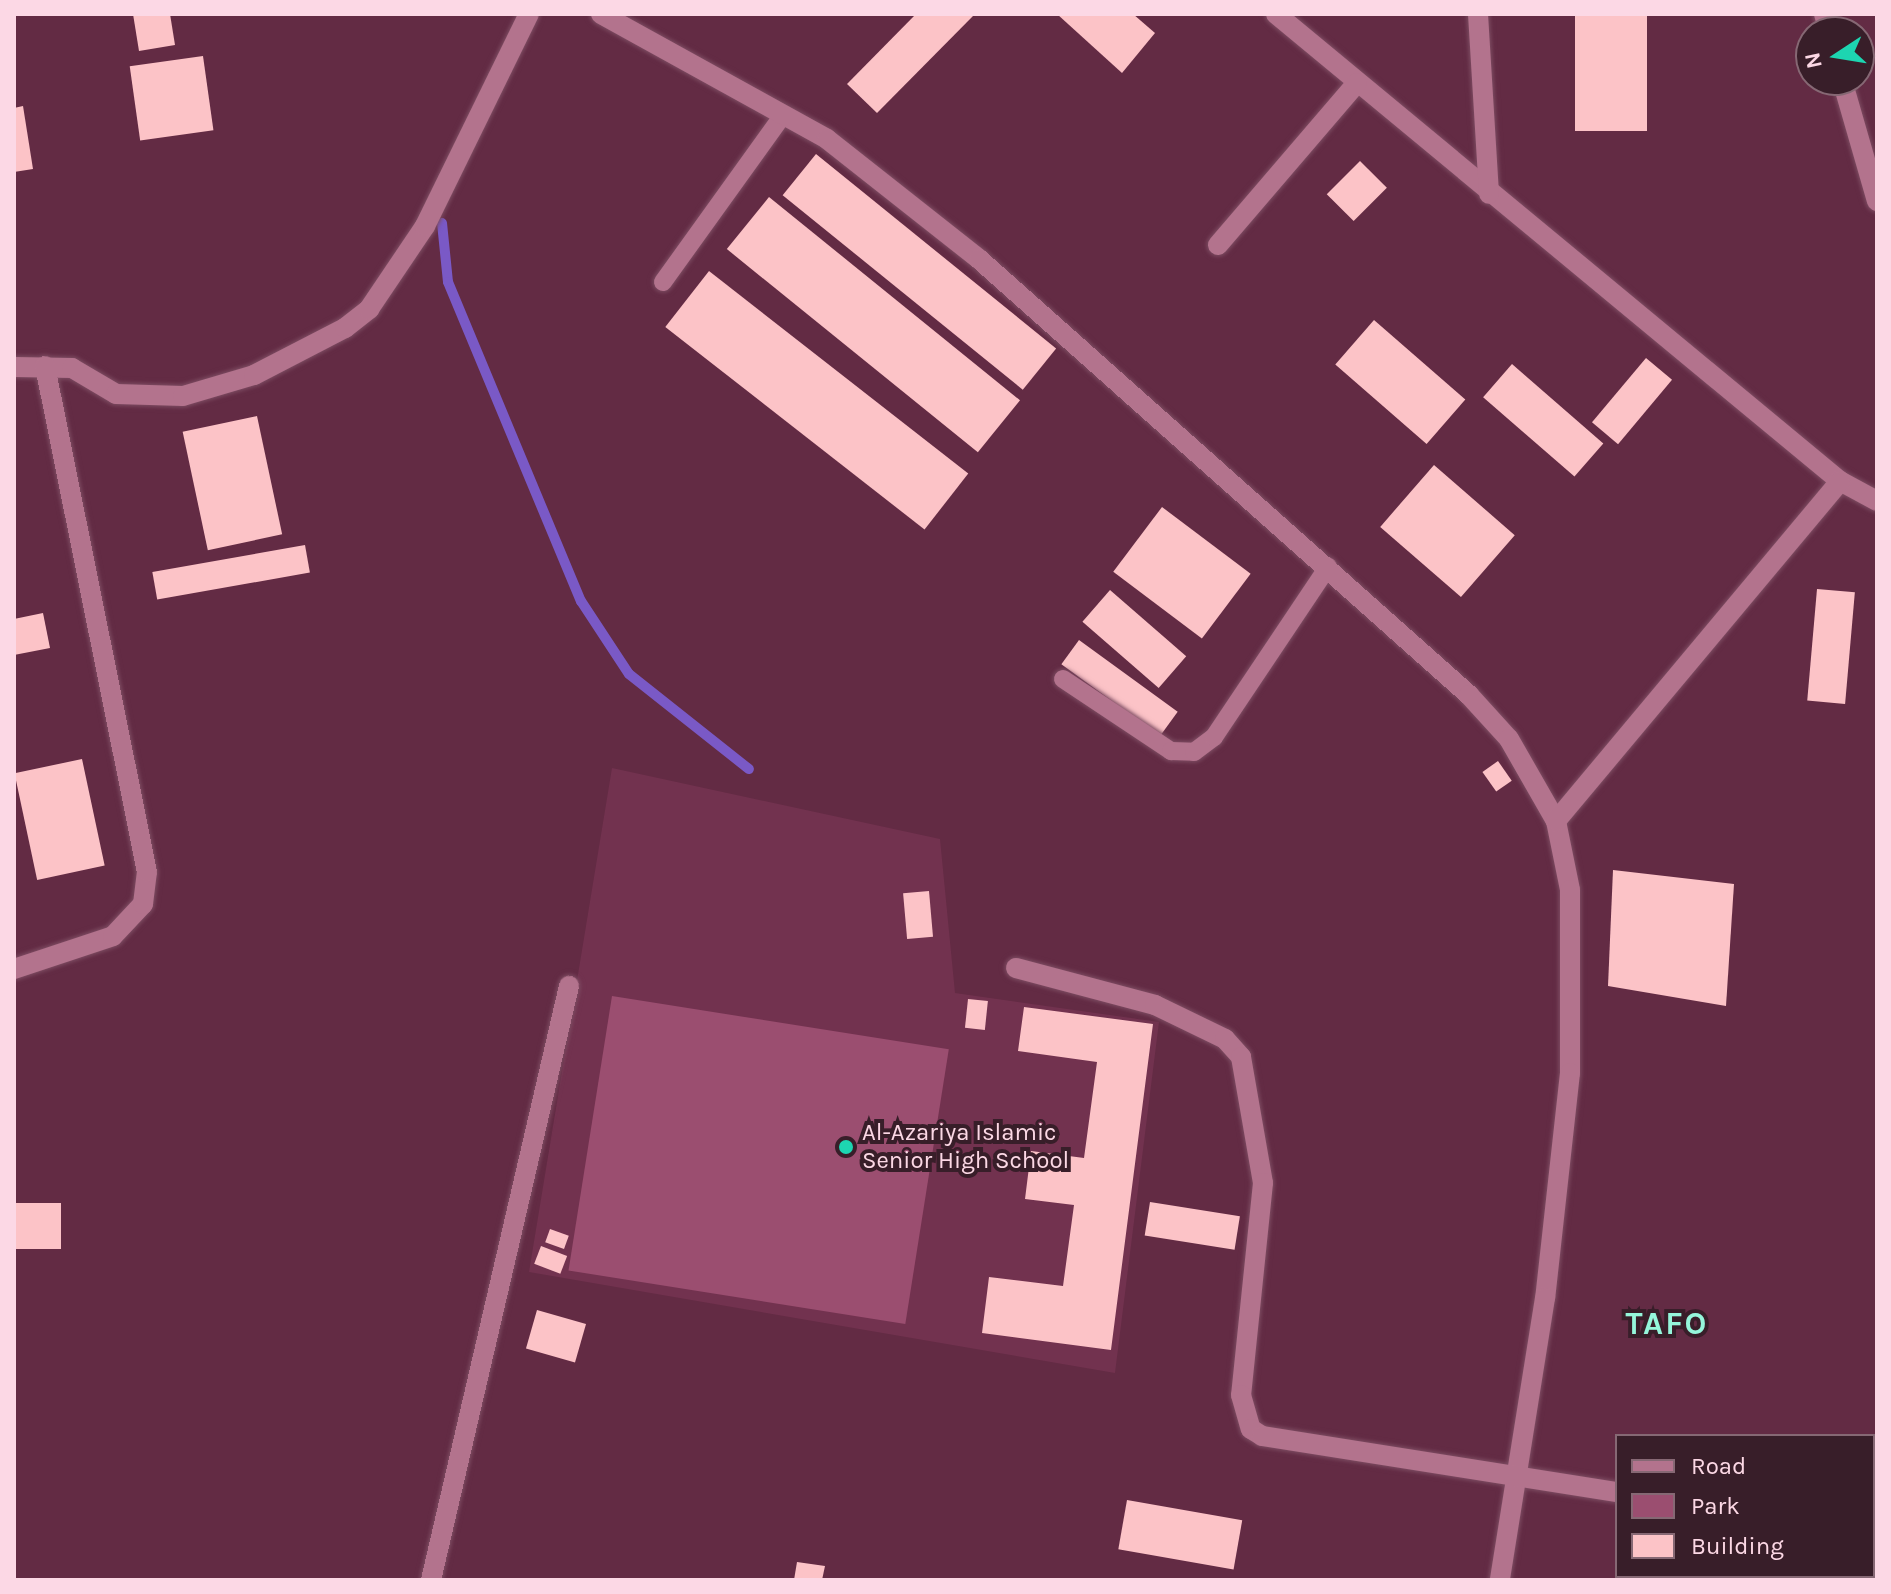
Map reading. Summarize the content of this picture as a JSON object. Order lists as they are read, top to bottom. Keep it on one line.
{"districts":["TAFO"],"places":["Al-Azariya Islamic Senior High School"],"legend":["Road","Park","Building"],"north":"left"}
